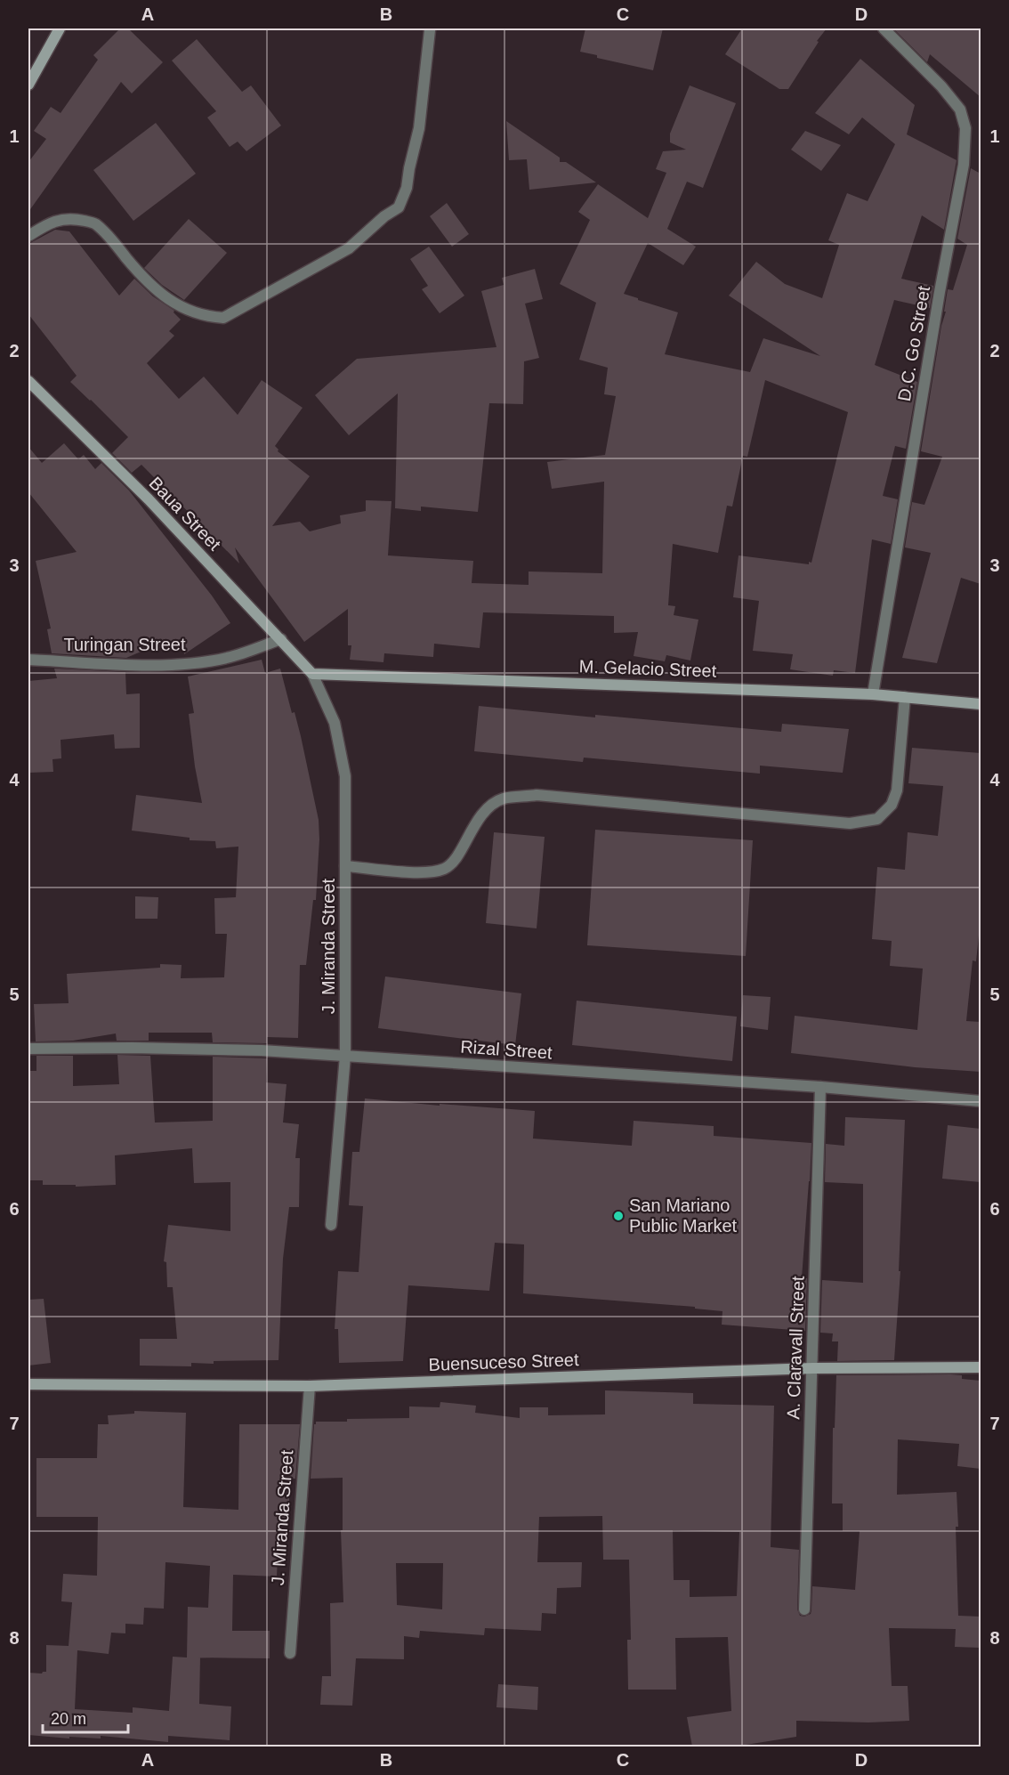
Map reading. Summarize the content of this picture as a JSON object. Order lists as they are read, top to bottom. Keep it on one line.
{"streets":{"street":["D.C. Go Street","Baua Street","Turingan Street","M. Gelacio Street","J. Miranda Street","Rizal Street","A. Claravall Street","Buensuceso Street"]},"crossings":[["D.C. Go Street","M. Gelacio Street"],["Baua Street","Turingan Street"],["Baua Street","M. Gelacio Street"],["Baua Street","J. Miranda Street"],["M. Gelacio Street","J. Miranda Street"],["J. Miranda Street","Rizal Street"],["J. Miranda Street","Buensuceso Street"],["Rizal Street","A. Claravall Street"],["A. Claravall Street","Buensuceso Street"]],"places":["San Mariano Public Market"],"scale_bar":"20 m","grid":{"columns":["A","B","C","D"],"rows":["1","2","3","4","5","6","7","8"]}}
